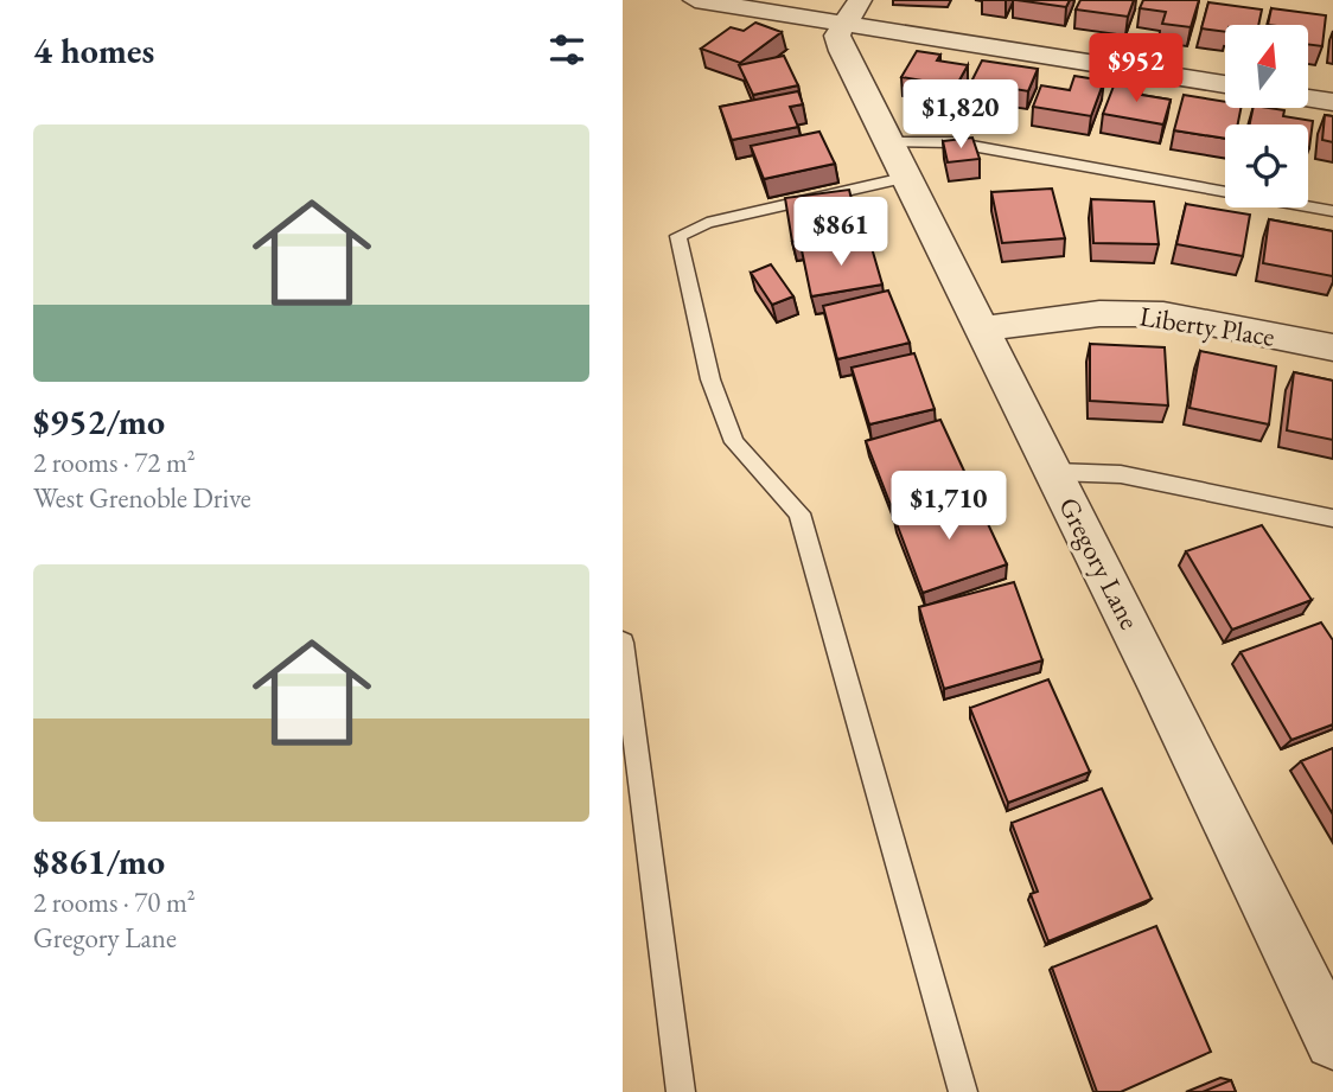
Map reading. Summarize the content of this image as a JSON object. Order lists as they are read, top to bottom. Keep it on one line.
{"streets":{"street":["Liberty Place","Gregory Lane"]},"crossings":[["Liberty Place","Gregory Lane"]],"north":"top","page":{"heading":"4 homes","price":["$952","$1,820","$861","$1,710"],"list":[{"name":"$952/mo","note":"2 rooms · 72 m² · West Grenoble Drive"},{"name":"$861/mo","note":"2 rooms · 70 m² · Gregory Lane"}]}}
